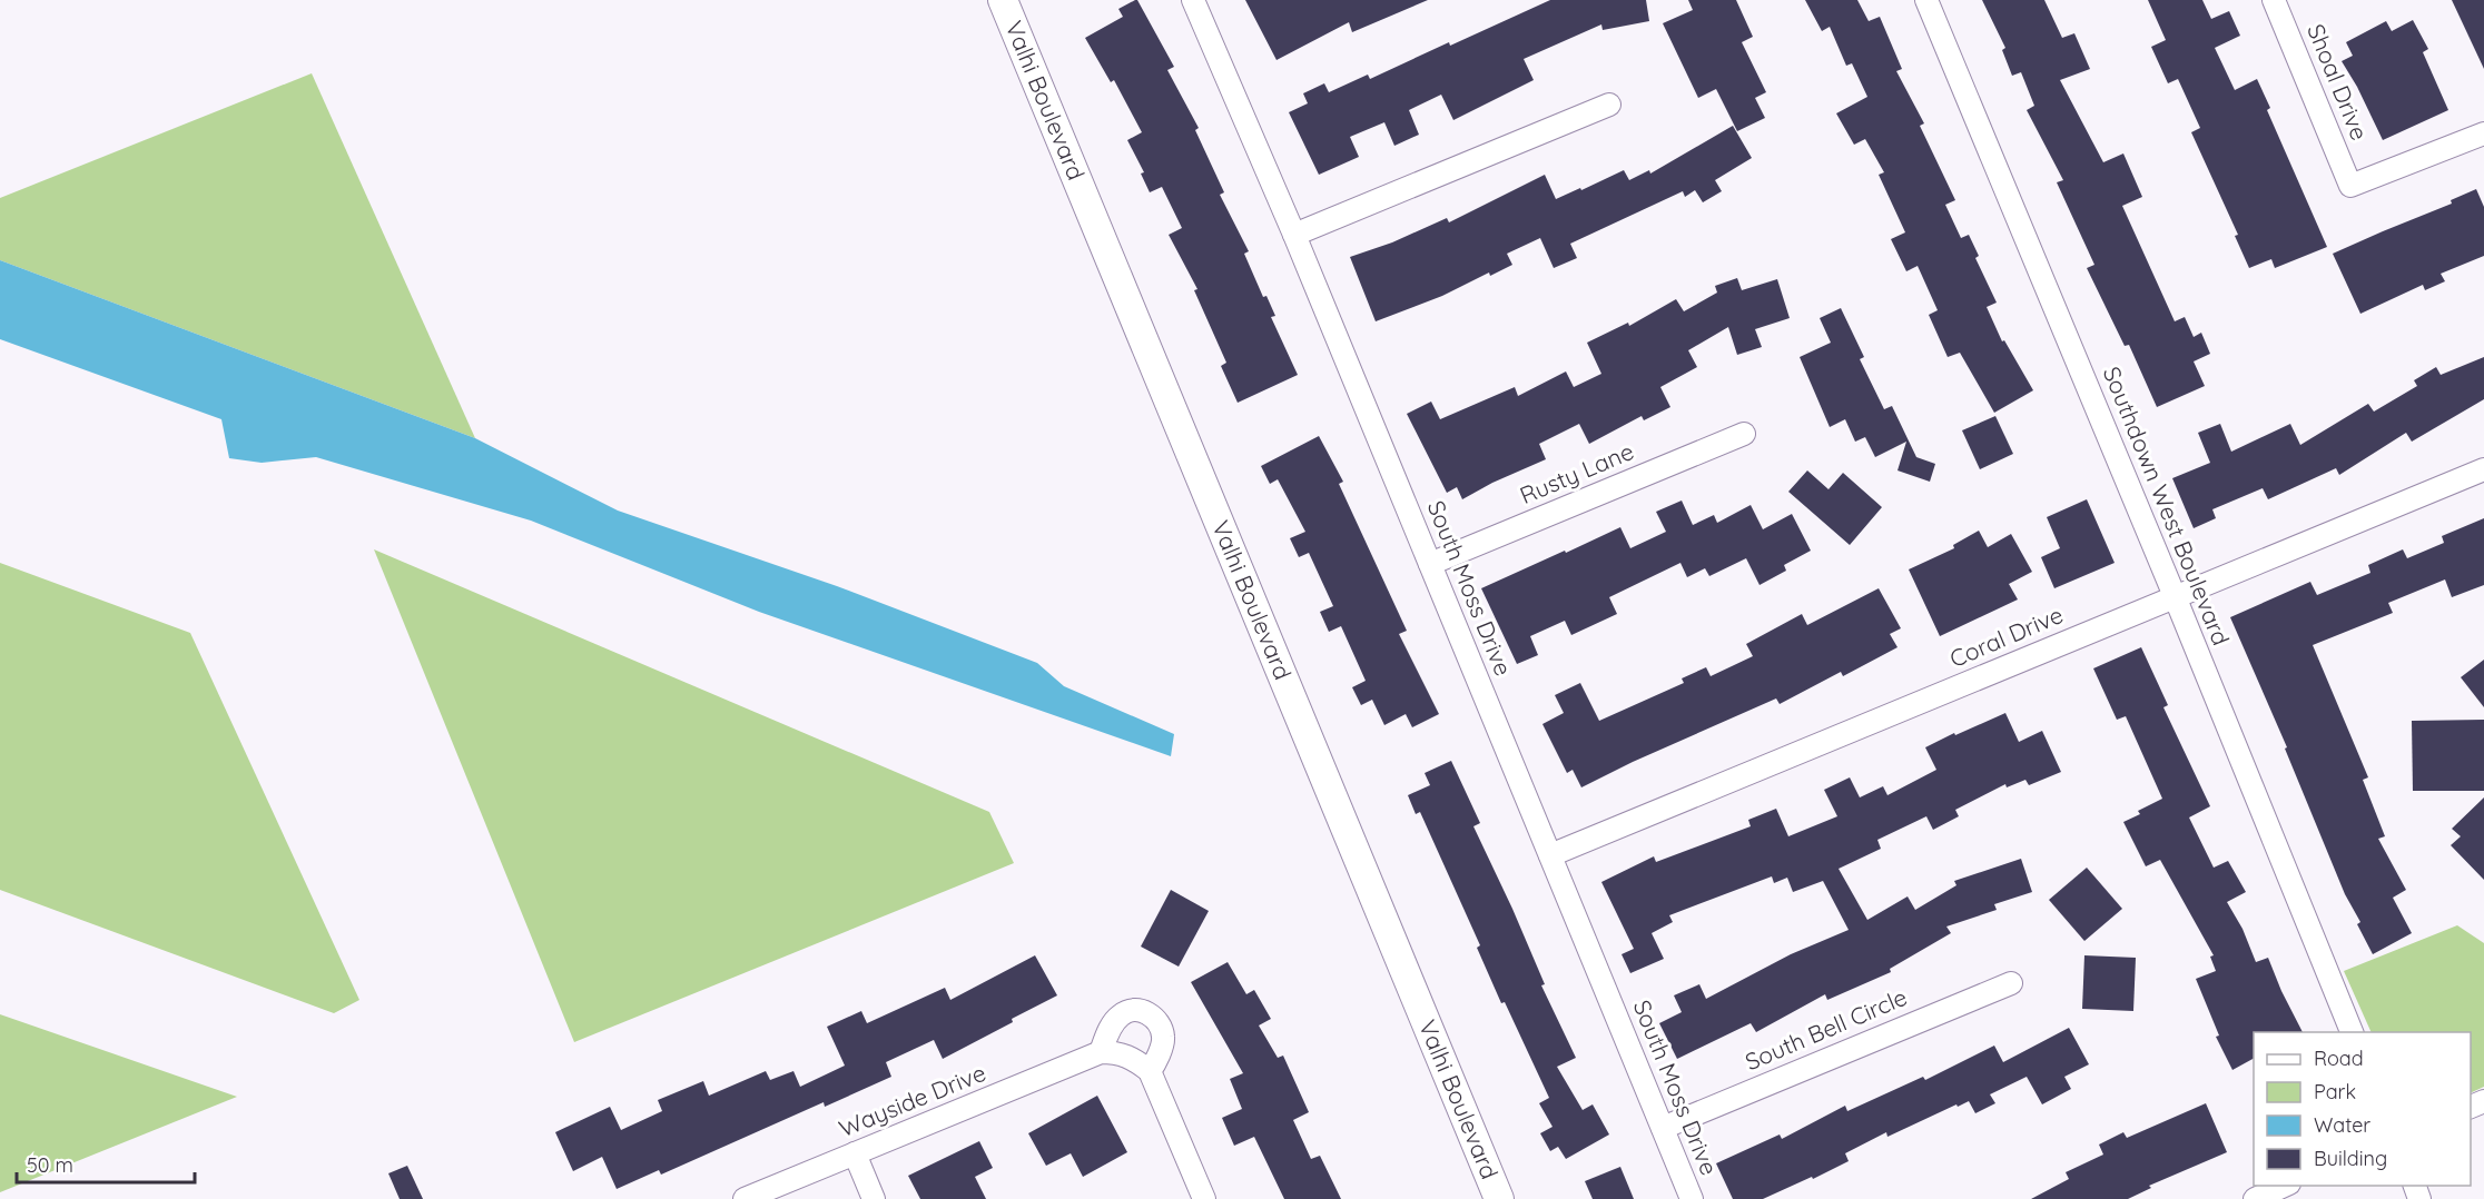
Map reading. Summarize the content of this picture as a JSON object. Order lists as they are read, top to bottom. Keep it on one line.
{"streets":{"street":["Shoal Drive","Valhi Boulevard","Rusty Lane","Southdown West Boulevard","South Moss Drive","Coral Drive","South Bell Circle","Wayside Drive"]},"crossings":[["Rusty Lane","South Moss Drive"],["Southdown West Boulevard","Coral Drive"],["South Moss Drive","Coral Drive"],["South Moss Drive","South Bell Circle"]],"legend":["Road","Park","Water","Building"],"scale_bar":"50 m"}
